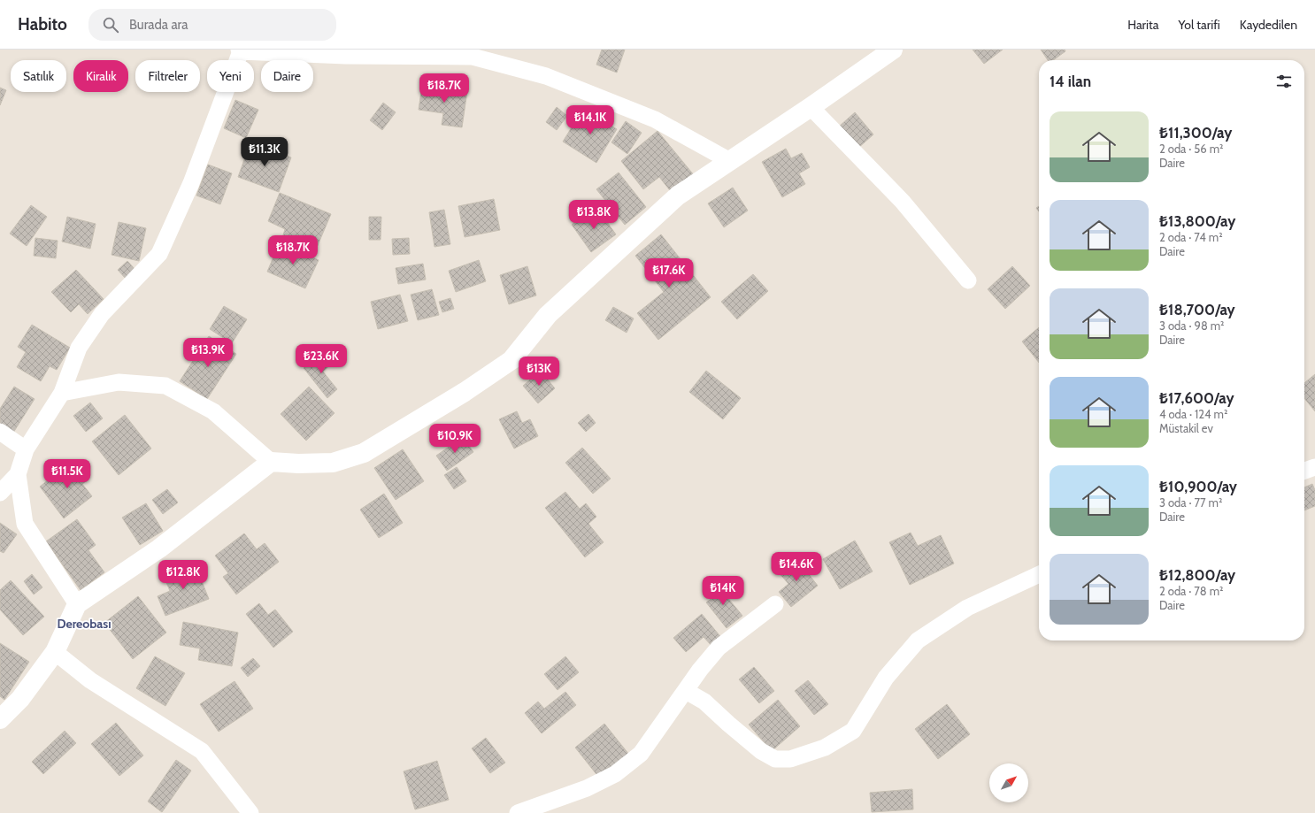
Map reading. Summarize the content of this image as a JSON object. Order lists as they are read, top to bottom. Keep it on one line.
{"districts":["Dereobası"],"north":"top right","page":{"header":"Habito","search":"Burada ara","nav":["Harita","Yol tarifi","Kaydedilen"],"chip":["Satılık","Kiralık","Filtreler","Yeni","Daire"],"heading":"14 ilan","price":["₺18.7K","₺14.1K","₺11.3K","₺13.8K","₺18.7K","₺17.6K","₺13.9K","₺23.6K","₺13K","₺10.9K","₺11.5K","₺14.6K","₺12.8K","₺14K"],"list":[{"name":"₺11,300/ay","note":"2 oda · 56 m² · Daire"},{"name":"₺13,800/ay","note":"2 oda · 74 m² · Daire"},{"name":"₺18,700/ay","note":"3 oda · 98 m² · Daire"},{"name":"₺17,600/ay","note":"4 oda · 124 m² · Müstakil ev"},{"name":"₺10,900/ay","note":"3 oda · 77 m² · Daire"},{"name":"₺12,800/ay","note":"2 oda · 78 m² · Daire"}]}}
